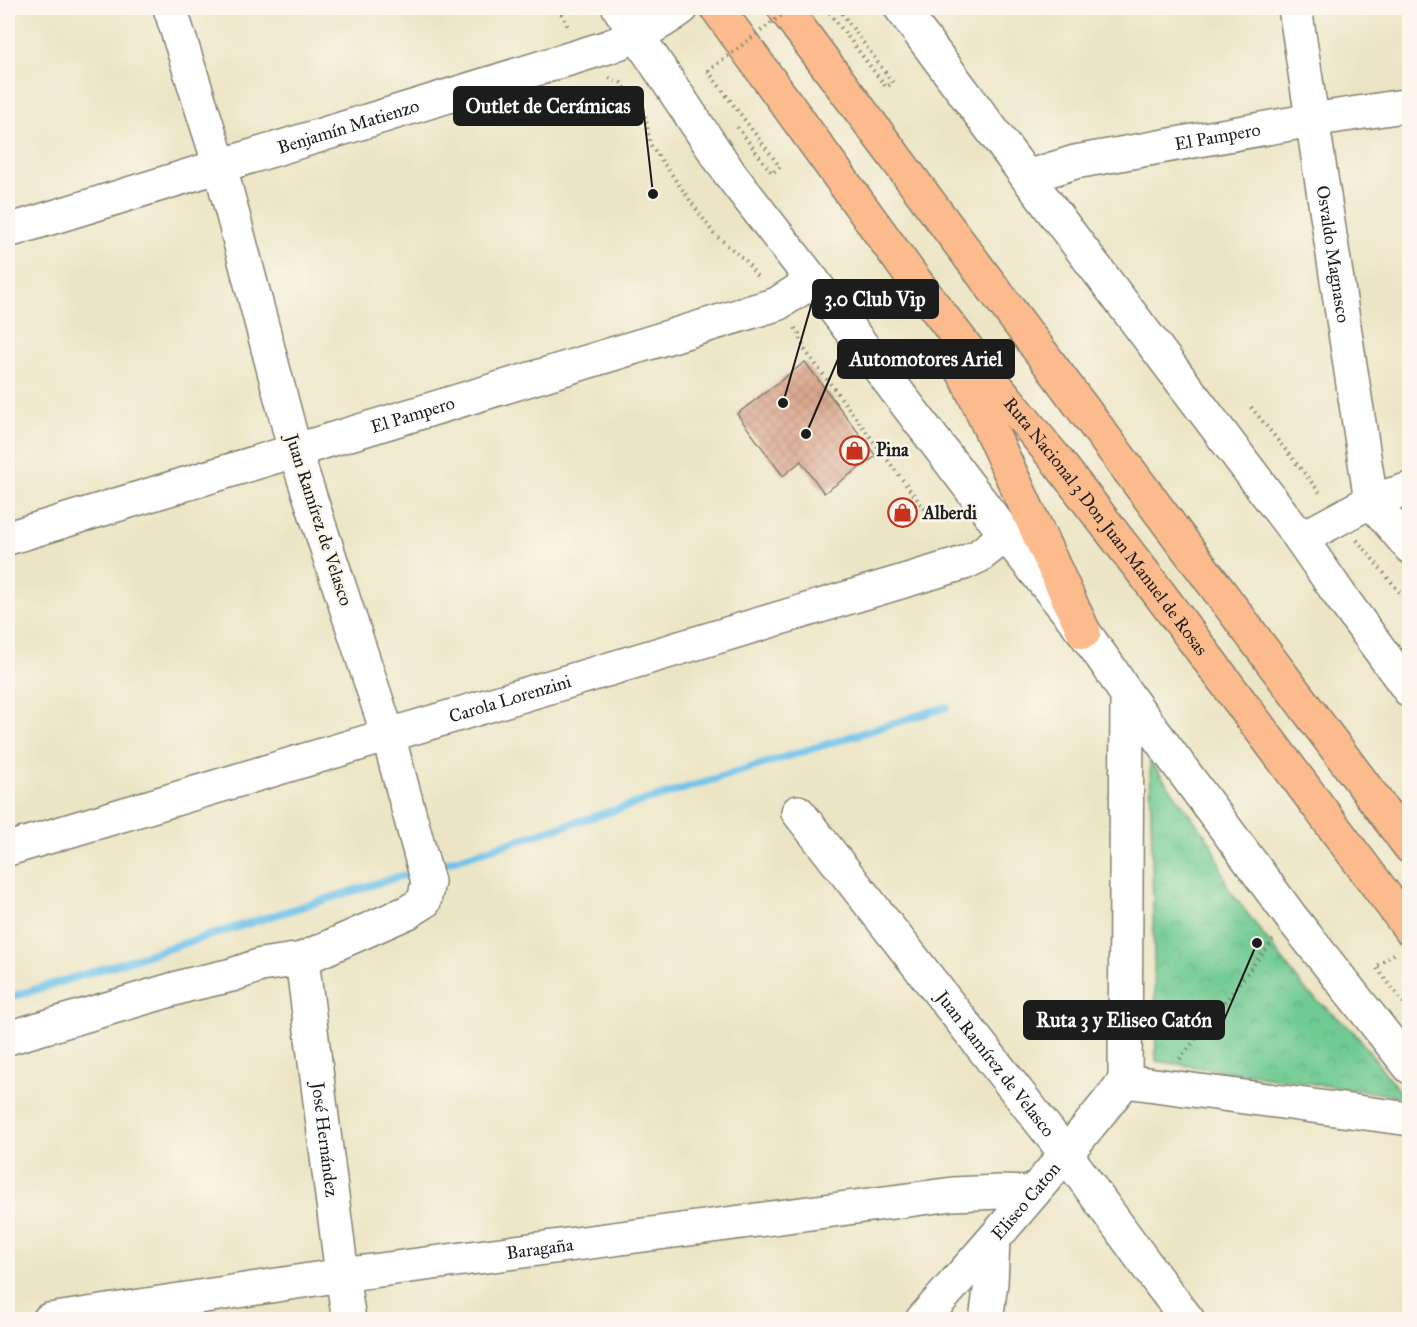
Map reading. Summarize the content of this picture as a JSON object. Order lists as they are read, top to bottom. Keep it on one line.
{"streets":{"highway":["Ruta Nacional 3 Don Juan Manuel de Rosas"],"street":["Benjamín Matienzo","El Pampero","Osvaldo Magnasco","Juan Ramírez de Velasco","Carola Lorenzini","José Hernández","Eliseo Caton","Baragaña"]},"crossings":[["Benjamín Matienzo","Juan Ramírez de Velasco"],["El Pampero","Osvaldo Magnasco"],["El Pampero","Juan Ramírez de Velasco"],["Juan Ramírez de Velasco","Carola Lorenzini"],["Juan Ramírez de Velasco","José Hernández"],["Juan Ramírez de Velasco","Eliseo Caton"],["José Hernández","Baragaña"],["Eliseo Caton","Baragaña"]],"places":{"other":["Outlet de Cerámicas","3.0 Club Vip","Automotores Ariel","Ruta 3 y Eliseo Catón"],"shop":["Pina","Alberdi"]}}
